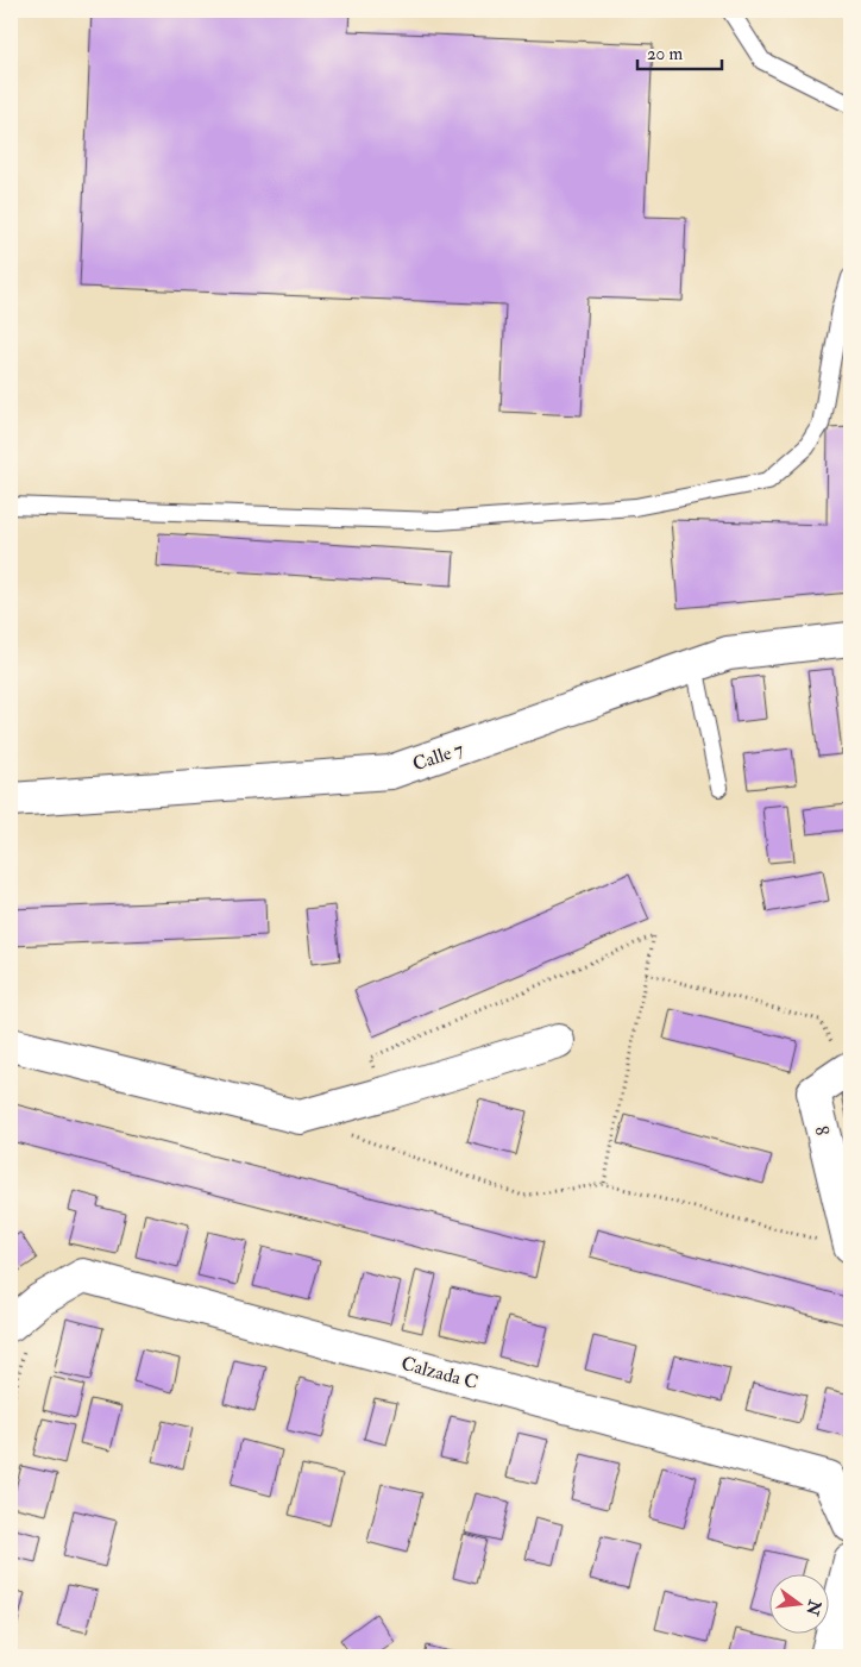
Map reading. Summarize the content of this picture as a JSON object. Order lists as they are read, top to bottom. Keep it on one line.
{"streets":{"street":["Calle 7","8","Calzada C"]},"scale_bar":"20 m","north":"right"}
